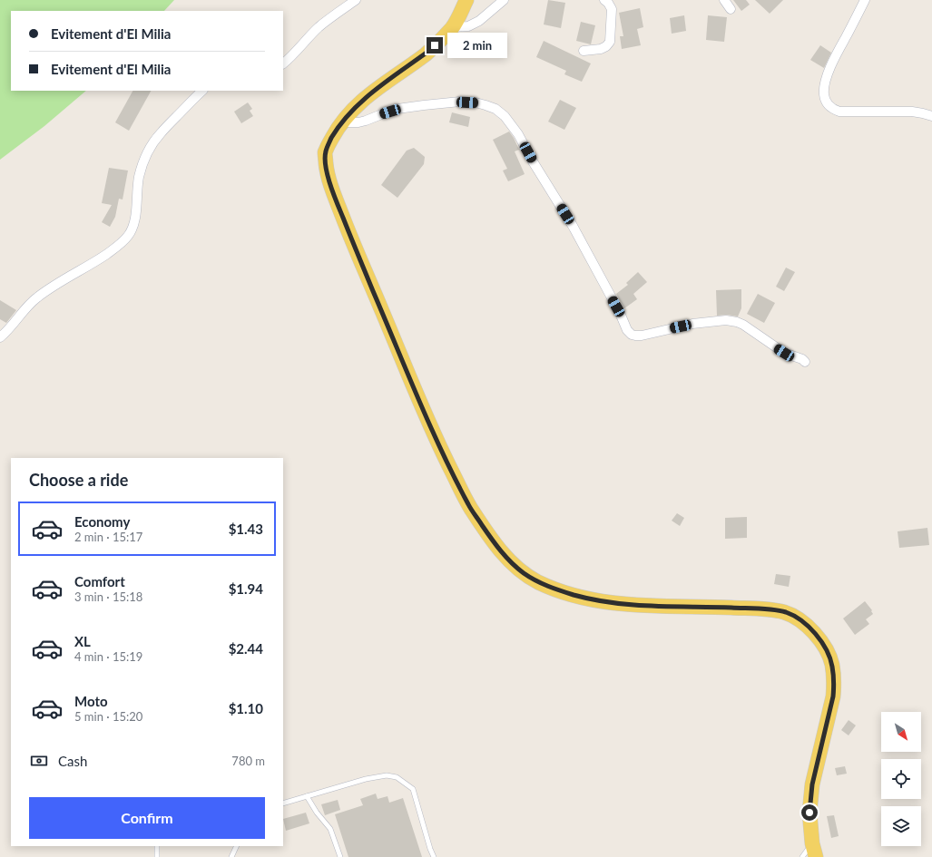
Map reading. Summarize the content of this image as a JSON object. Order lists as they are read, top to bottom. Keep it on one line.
{"north":"bottom right","page":{"banner":["Evitement d'El Milia","Evitement d'El Milia"],"bubble":"2 min","heading":"Choose a ride","list":[{"name":"Economy","note":"2 min · 15:17","value":"$1.43"},{"name":"Comfort","note":"3 min · 15:18","value":"$1.94"},{"name":"XL","note":"4 min · 15:19","value":"$2.44"},{"name":"Moto","note":"5 min · 15:20","value":"$1.10"}],"pay":["Cash","780 m"],"buttons":"Confirm"}}
